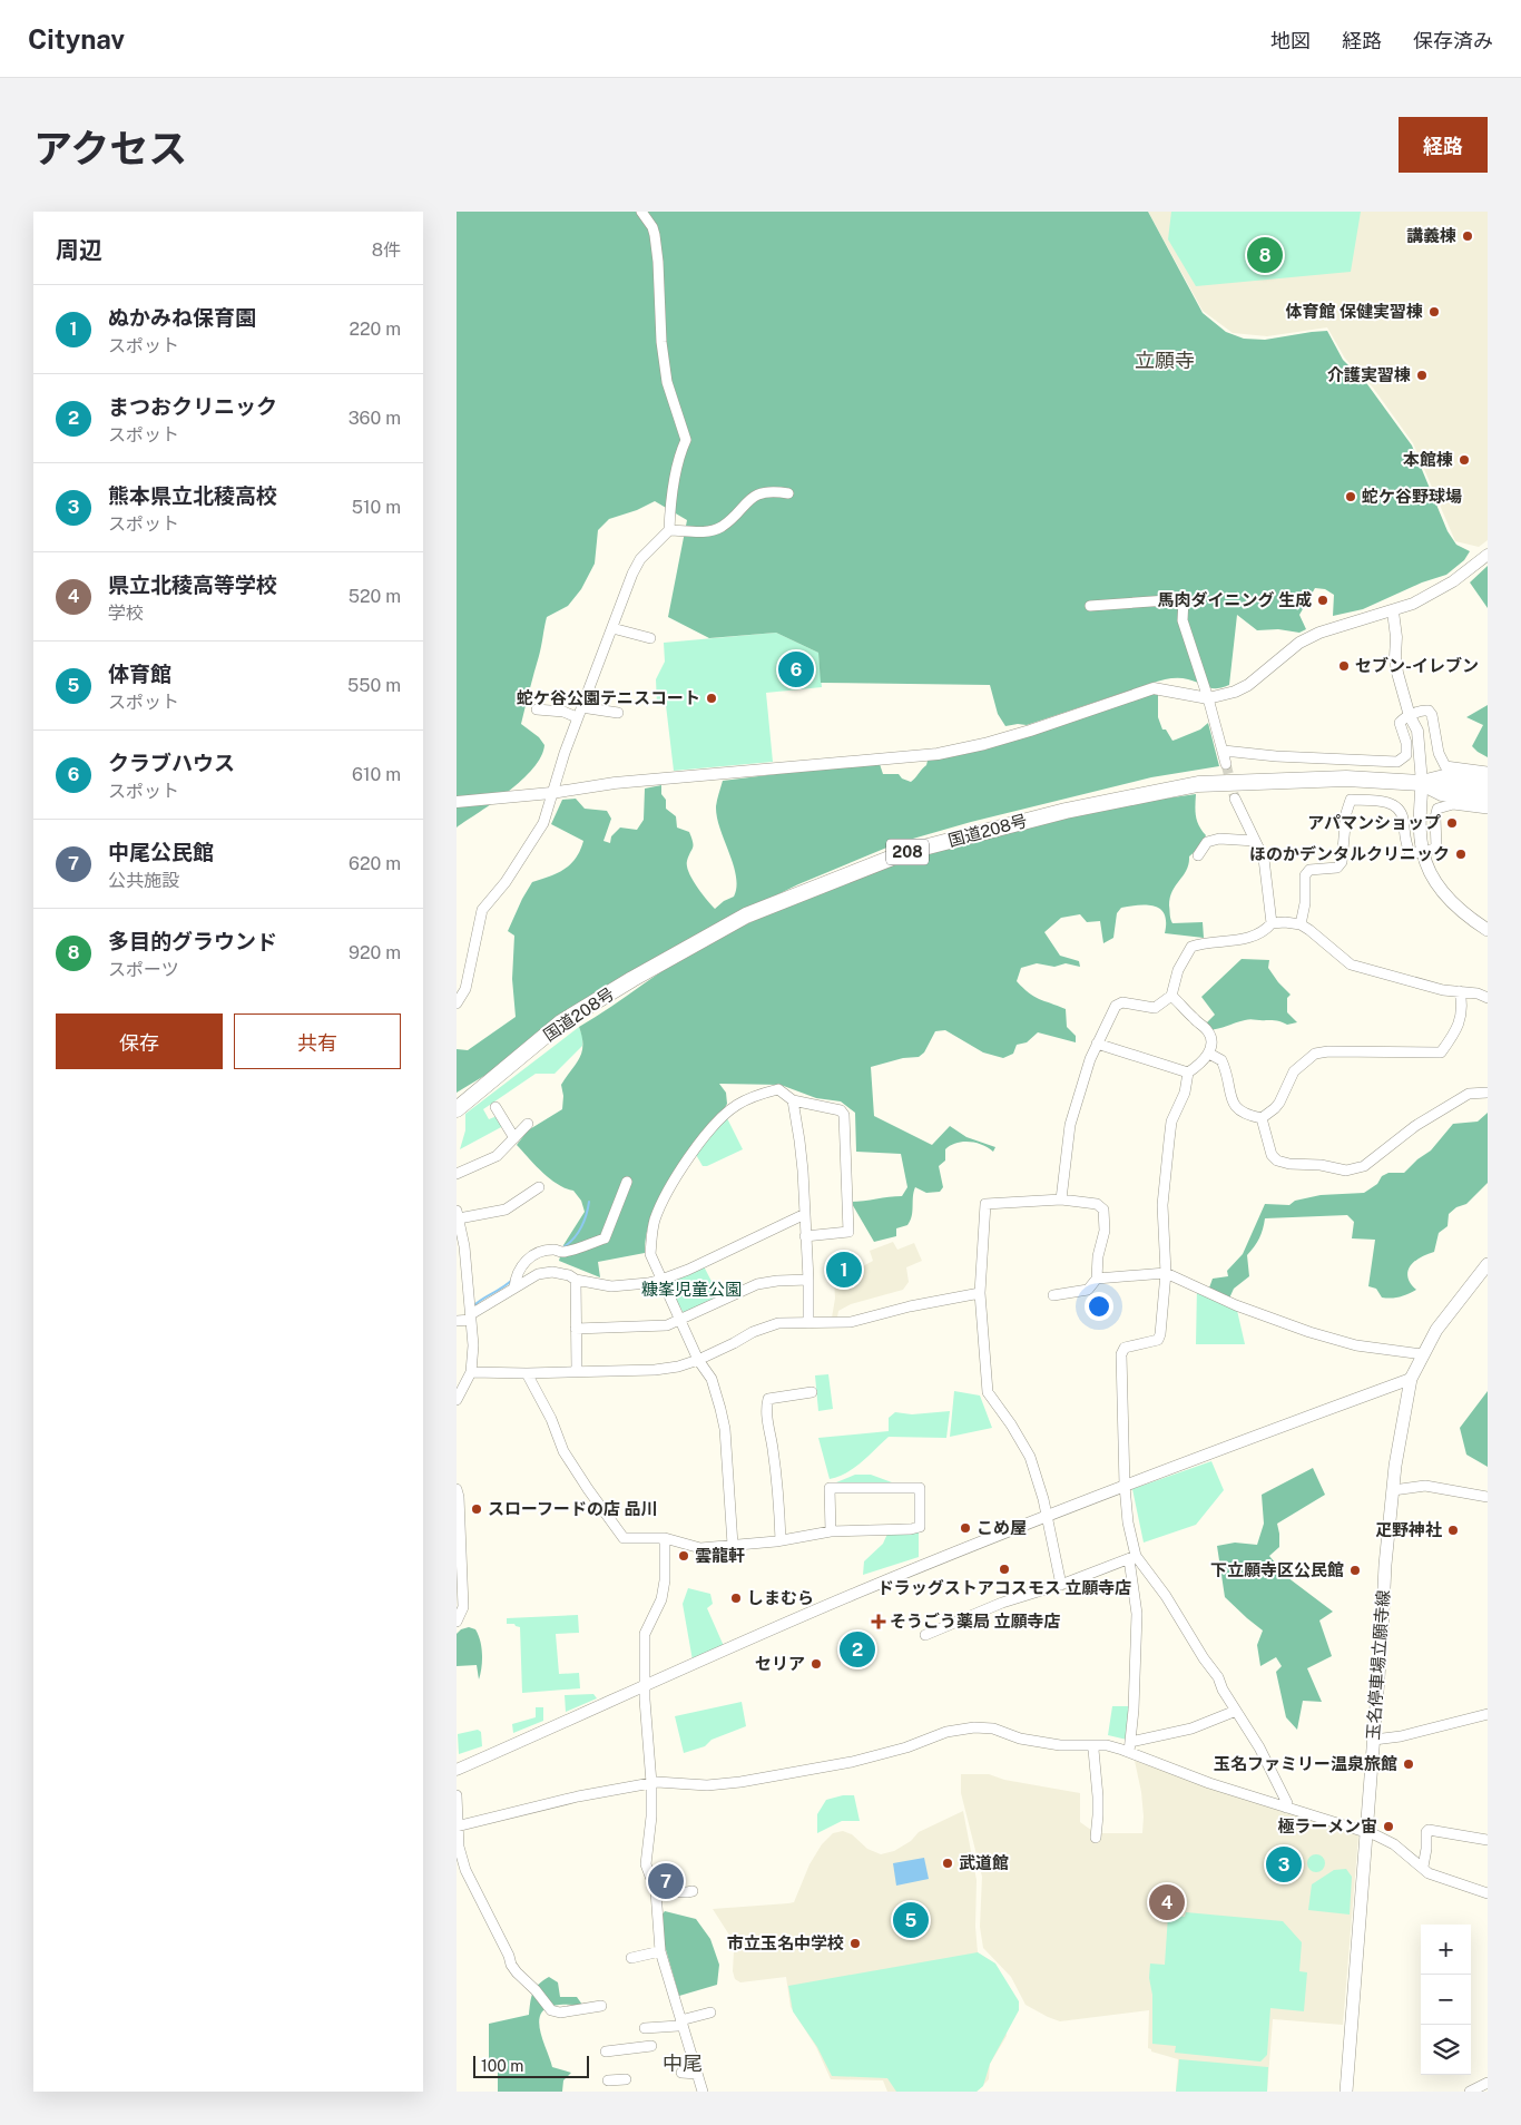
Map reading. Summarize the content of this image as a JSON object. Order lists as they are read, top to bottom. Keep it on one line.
{"streets":{"highway":["国道208号","208"],"main road":["玉名停車場立願寺線"]},"districts":["立願寺","中尾"],"parks":["糠峯児童公園"],"places":{"other":["講義棟","体育館 保健実習棟","介護実習棟","本館棟","蛇ケ谷野球場","馬肉ダイニング 生成","セブン-イレブン","蛇ケ谷公園テニスコート","アパマンショップ","ほのかデンタルクリニック","スローフードの店 品川","こめ屋","疋野神社","雲龍軒","ドラッグストアコスモス 立願寺店","下立願寺区公民館","しまむら","セリア","玉名ファミリー温泉旅館","極ラーメン宙","武道館","市立玉名中学校"],"health":["そうごう薬局 立願寺店"]},"scale_bar":"100 m","page":{"header":"Citynav","nav":["地図","経路","保存済み"],"title":"アクセス","buttons":["経路",["保存","共有"]],"heading":["周辺","8件"],"pins":["8","6","1","2","3","7","4","5"],"list":[{"mark":"1","name":"ぬかみね保育園","note":"スポット","value":"220 m"},{"mark":"2","name":"まつおクリニック","note":"スポット","value":"360 m"},{"mark":"3","name":"熊本県立北稜高校","note":"スポット","value":"510 m"},{"mark":"4","name":"県立北稜高等学校","note":"学校","value":"520 m"},{"mark":"5","name":"体育館","note":"スポット","value":"550 m"},{"mark":"6","name":"クラブハウス","note":"スポット","value":"610 m"},{"mark":"7","name":"中尾公民館","note":"公共施設","value":"620 m"},{"mark":"8","name":"多目的グラウンド","note":"スポーツ","value":"920 m"}],"map_buttons":["+","−"],"scale":"100 m"}}
